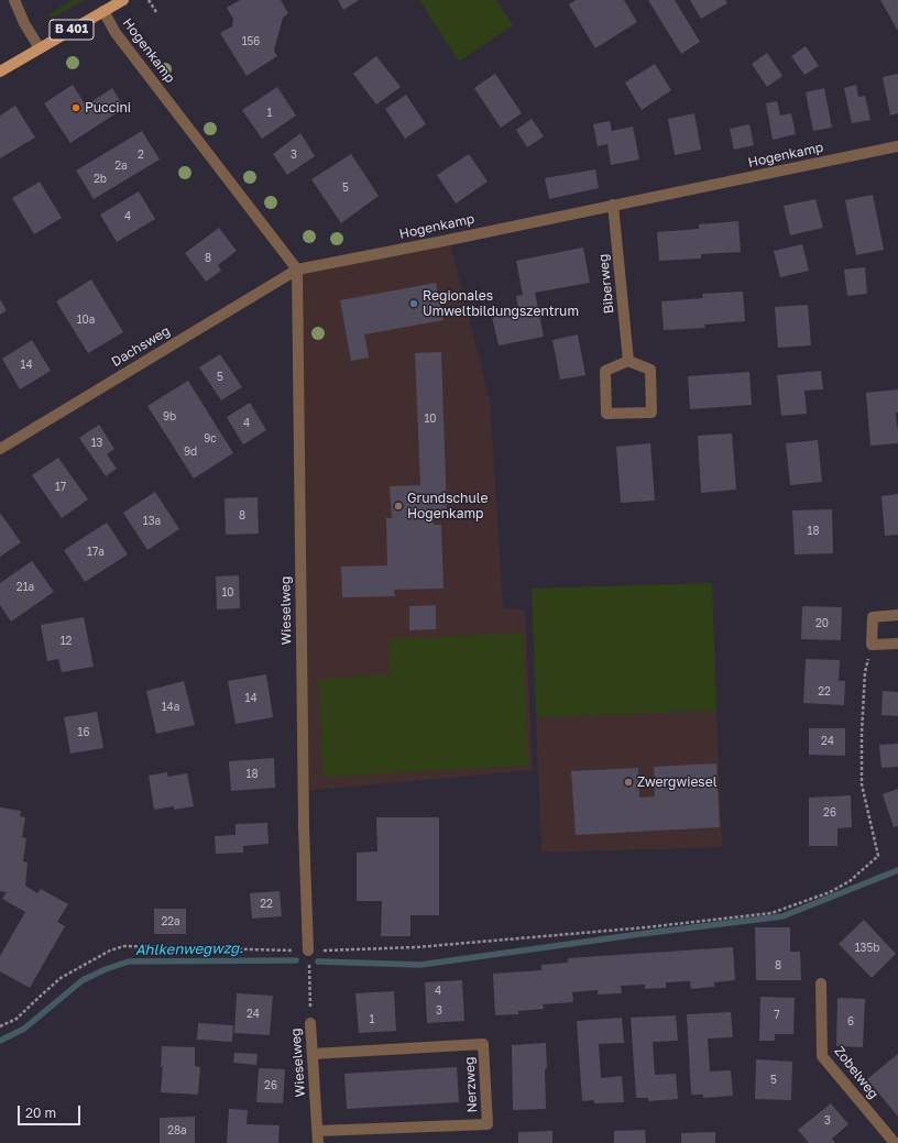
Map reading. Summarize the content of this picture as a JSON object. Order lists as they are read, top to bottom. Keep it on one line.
{"streets":{"main road":["B 401"],"street":["Hogenkamp","Biberweg","Dachsweg","Wieselweg","Zobelweg","Nerzweg"]},"crossings":[["B 401","Hogenkamp"],["Hogenkamp","Biberweg"],["Hogenkamp","Dachsweg"],["Hogenkamp","Wieselweg"],["Dachsweg","Wieselweg"],["Wieselweg","Nerzweg"]],"water":["Ahlkenwegwzg."],"places":["Puccini","Regionales Umweltbildungszentrum","Grundschule Hogenkamp","Zwergwiesel"],"house_numbers":["156","1","2","3","2a","2b","5","4","8","10a","14","5","9b","10","4","9c","13","9d","17","8","13a","18","17a","21a","10","20","12","22","14","14a","16","24","18","26","22","22a","135b","8","4","3","24","7","1","6","5","26","3","28a"],"scale_bar":"20 m"}
